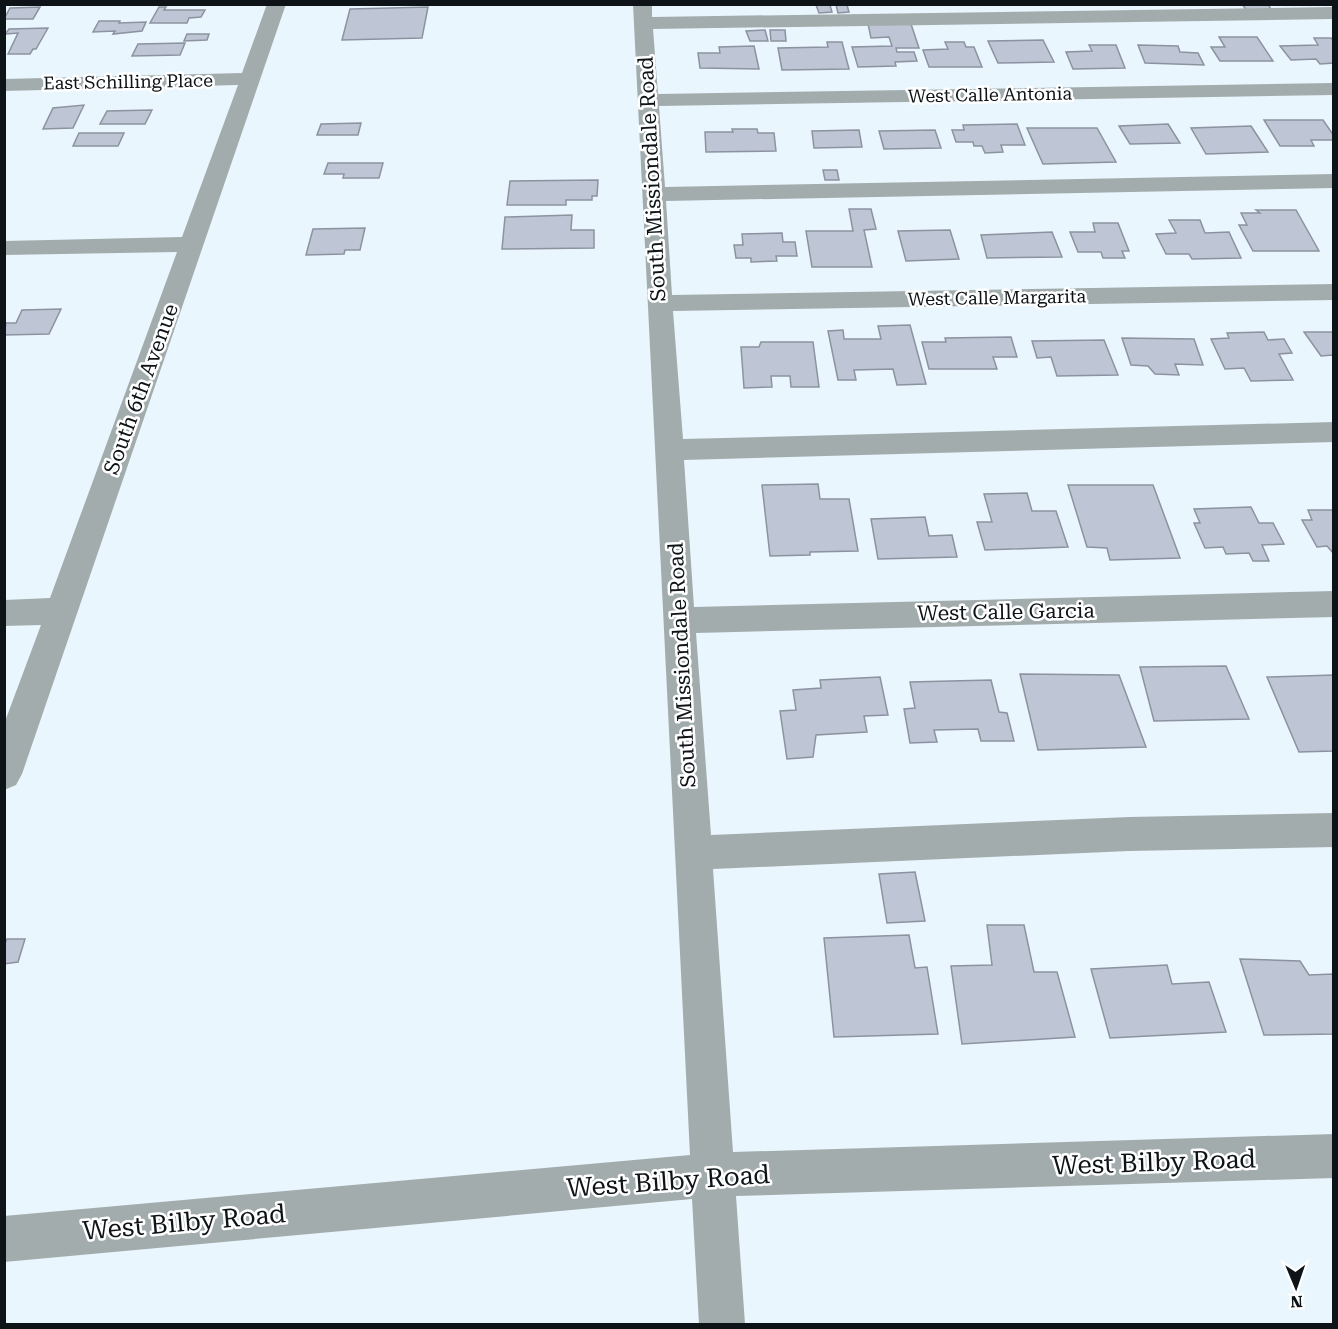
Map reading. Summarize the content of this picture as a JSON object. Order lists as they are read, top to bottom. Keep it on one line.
{"streets":{"street":["East Schilling Place","West Calle Antonia","South Missiondale Road","West Calle Margarita","South 6th Avenue","West Calle Garcia","West Bilby Road"]},"crossings":[["East Schilling Place","South 6th Avenue"],["West Calle Antonia","South Missiondale Road"],["South Missiondale Road","West Calle Margarita"],["South Missiondale Road","West Calle Garcia"],["South Missiondale Road","West Bilby Road"]],"north":"bottom"}
